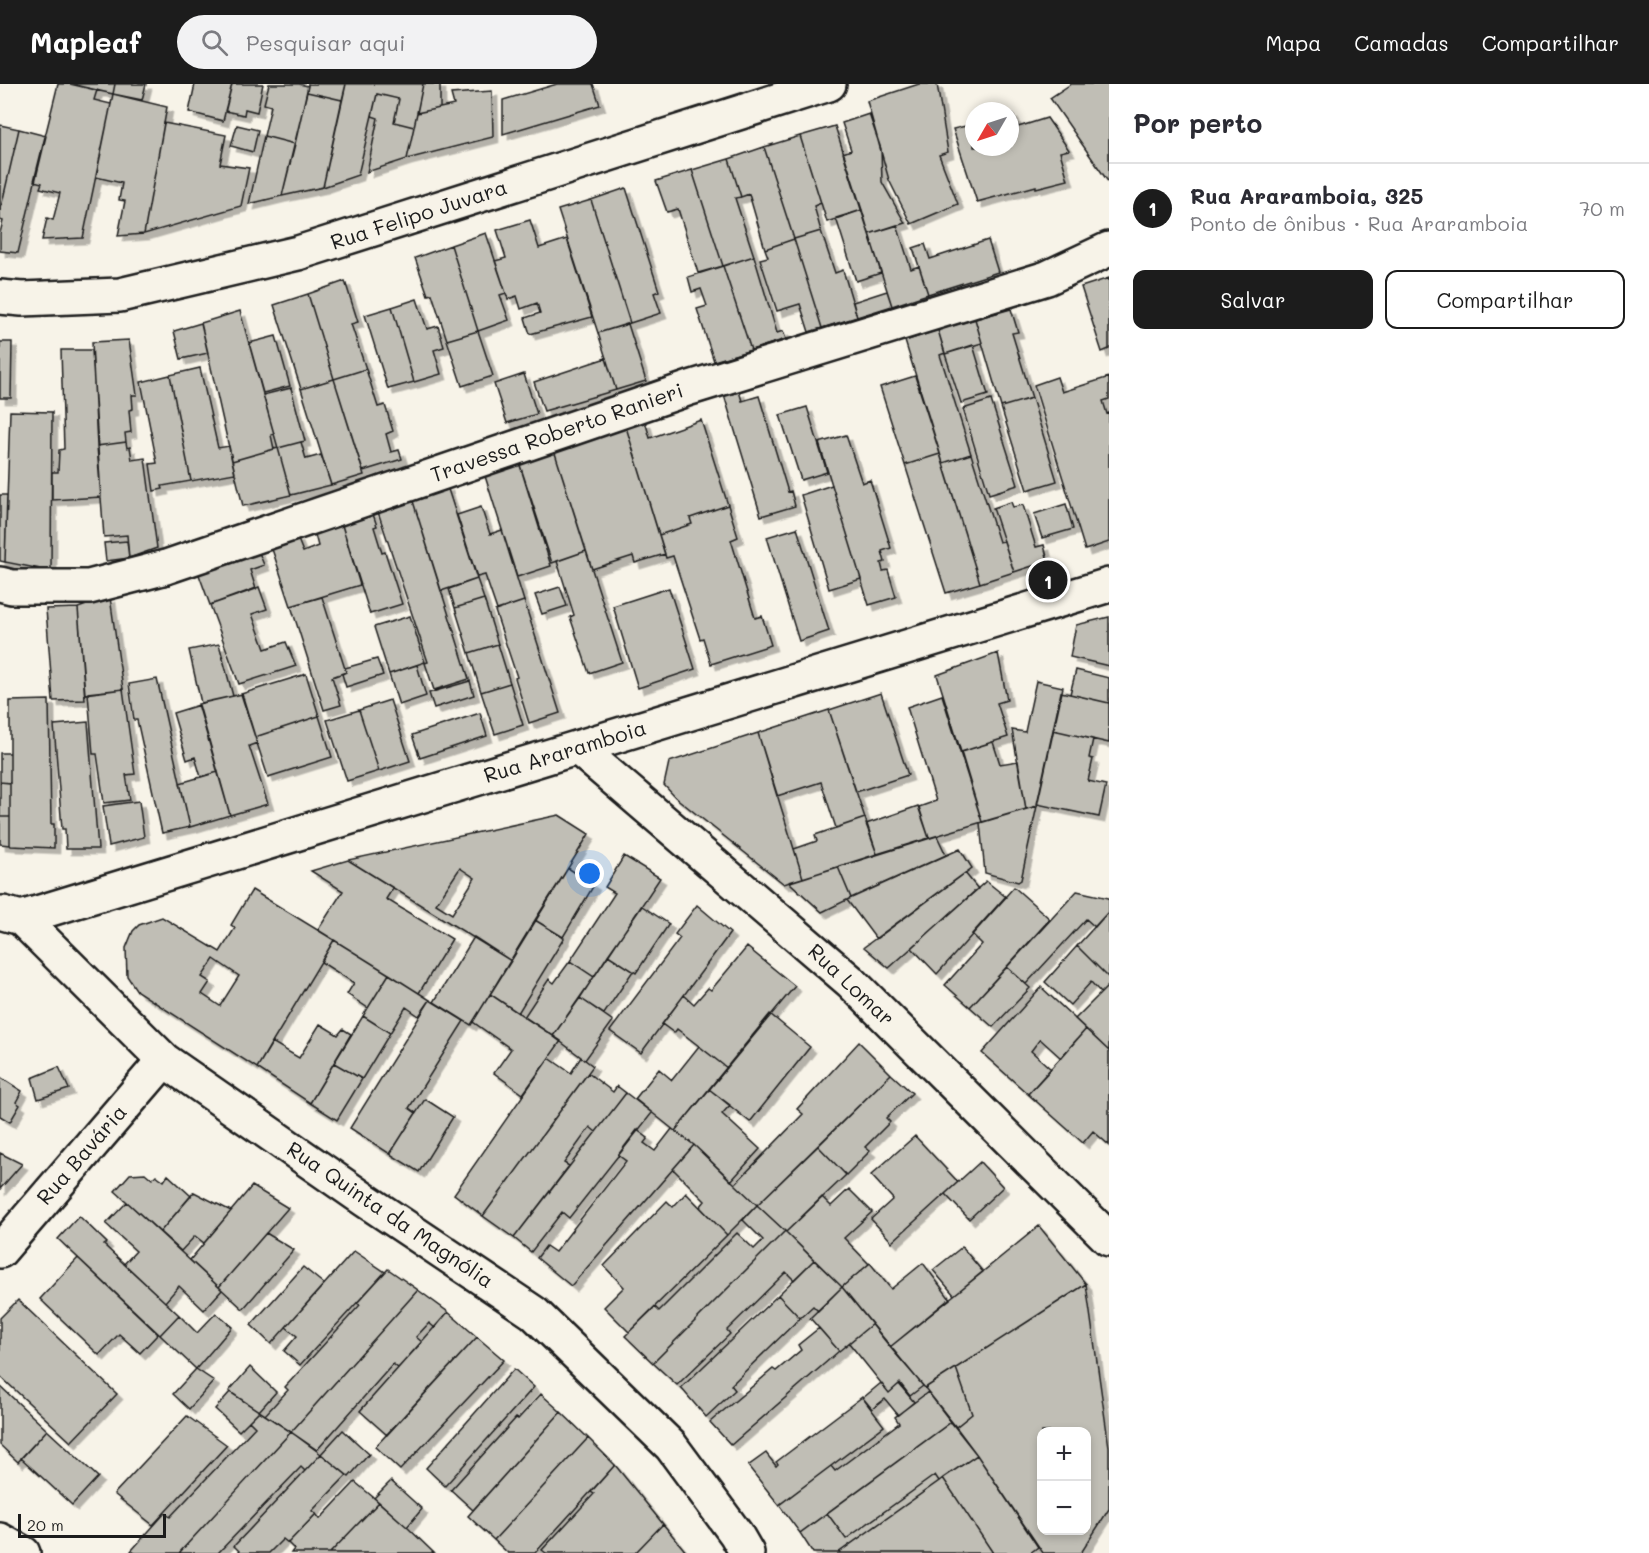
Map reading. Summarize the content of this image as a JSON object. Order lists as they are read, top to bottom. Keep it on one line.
{"streets":{"street":["Rua Felipo Juvara","Travessa Roberto Ranieri","Rua Araramboia","Rua Lomar","Rua Bavária","Rua Quinta da Magnólia"]},"crossings":[["Rua Araramboia","Rua Lomar"],["Rua Araramboia","Rua Quinta da Magnólia"],["Rua Bavária","Rua Quinta da Magnólia"]],"scale_bar":"20 m","north":"bottom left","page":{"header":"Mapleaf","search":"Pesquisar aqui","nav":["Mapa","Camadas","Compartilhar"],"heading":"Por perto","list":[{"mark":"1","name":"Rua Araramboia, 325","note":"Ponto de ônibus · Rua Araramboia","value":"70 m"}],"buttons":["Salvar","Compartilhar"],"pins":"1","map_buttons":["+","−"],"scale":"20 m"}}
